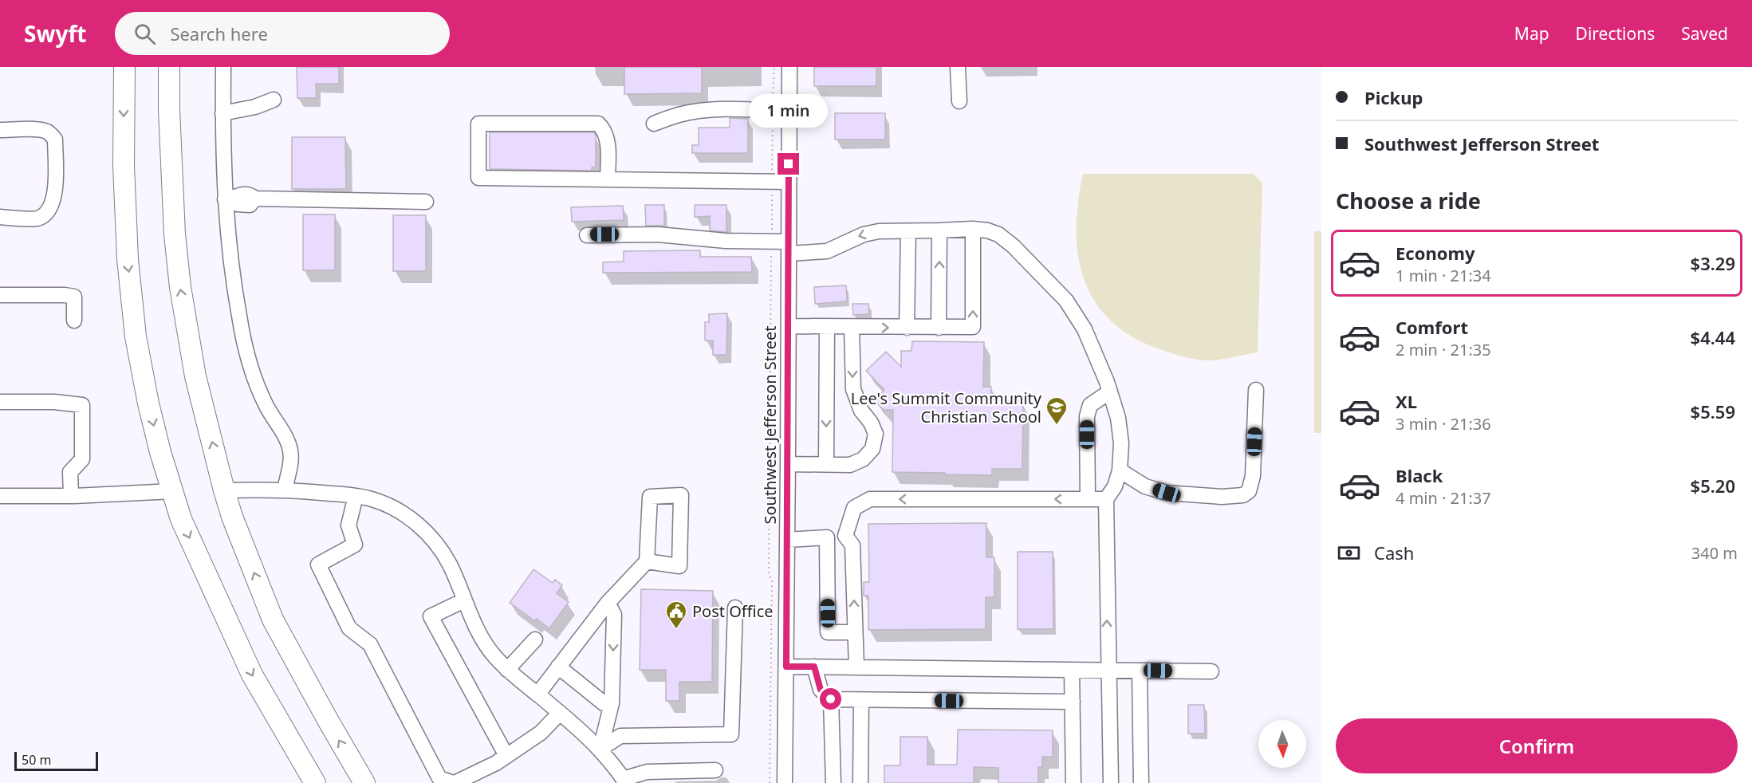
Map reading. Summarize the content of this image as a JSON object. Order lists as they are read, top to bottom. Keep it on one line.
{"streets":{"street":["Southwest Jefferson Street"]},"places":{"school or university":["Lee's Summit Community Christian School"],"public building":["Post Office"]},"scale_bar":"50 m","north":"bottom","page":{"header":"Swyft","search":"Search here","nav":["Map","Directions","Saved"],"banner":["Pickup","Southwest Jefferson Street"],"bubble":"1 min","heading":"Choose a ride","list":[{"name":"Economy","note":"1 min · 21:34","value":"$3.29"},{"name":"Comfort","note":"2 min · 21:35","value":"$4.44"},{"name":"XL","note":"3 min · 21:36","value":"$5.59"},{"name":"Black","note":"4 min · 21:37","value":"$5.20"}],"pay":["Cash","340 m"],"buttons":"Confirm","scale":"50 m"}}
